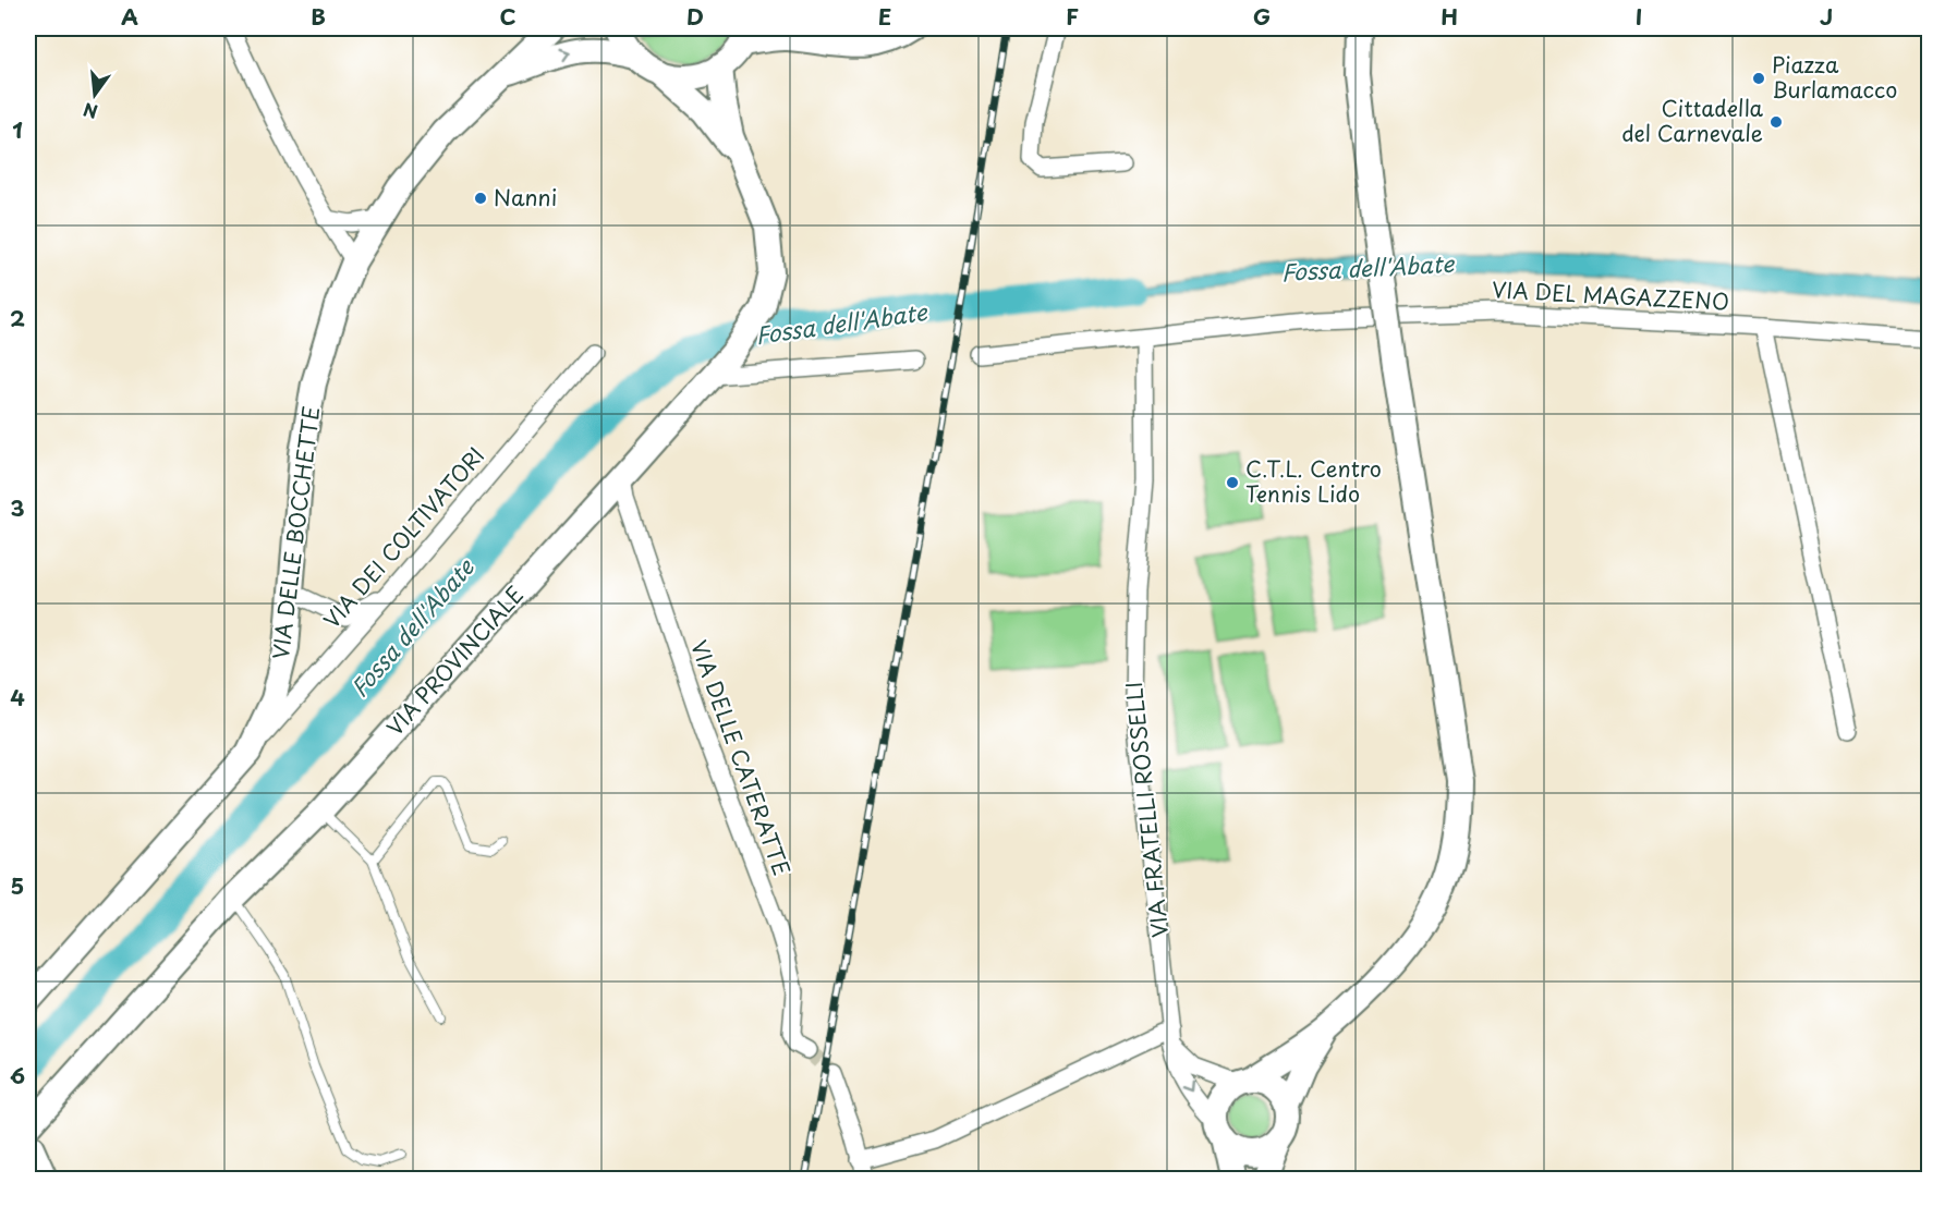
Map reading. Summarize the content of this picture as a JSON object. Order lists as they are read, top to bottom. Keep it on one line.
{"streets":{"main road":["VIA DELLE BOCCHETTE","VIA PROVINCIALE"],"street":["VIA DEL MAGAZZENO","VIA DEI COLTIVATORI","VIA DELLE CATERATTE","VIA FRATELLI ROSSELLI"]},"crossings":[["VIA DEL MAGAZZENO","VIA FRATELLI ROSSELLI"],["VIA DELLE BOCCHETTE","VIA DEI COLTIVATORI"],["VIA DELLE BOCCHETTE","VIA PROVINCIALE"],["VIA PROVINCIALE","VIA DELLE CATERATTE"]],"water":["Fossa dell'Abate"],"places":["Piazza Burlamacco","Cittadella del Carnevale","Nanni","C.T.L. Centro Tennis Lido"],"north":"bottom","grid":{"columns":["A","B","C","D","E","F","G","H","I","J"],"rows":["1","2","3","4","5","6"]}}
